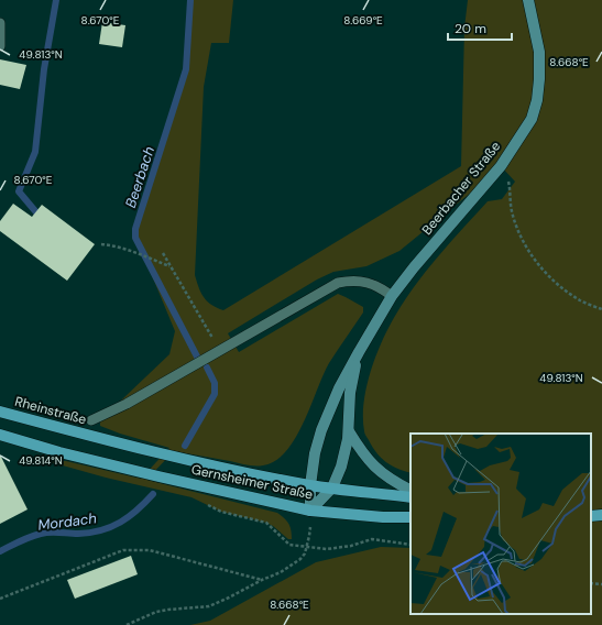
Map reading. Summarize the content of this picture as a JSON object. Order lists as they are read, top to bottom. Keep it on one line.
{"streets":{"main road":["Beerbacher Straße","Rheinstraße","Gernsheimer Straße"]},"crossings":[["Beerbacher Straße","Gernsheimer Straße"],["Rheinstraße","Gernsheimer Straße"]],"water":["Beerbach","Mordach"],"scale_bar":"20 m","coordinates":["8.670°E","8.669°E","49.813°N","8.668°E","49.814°N"]}
